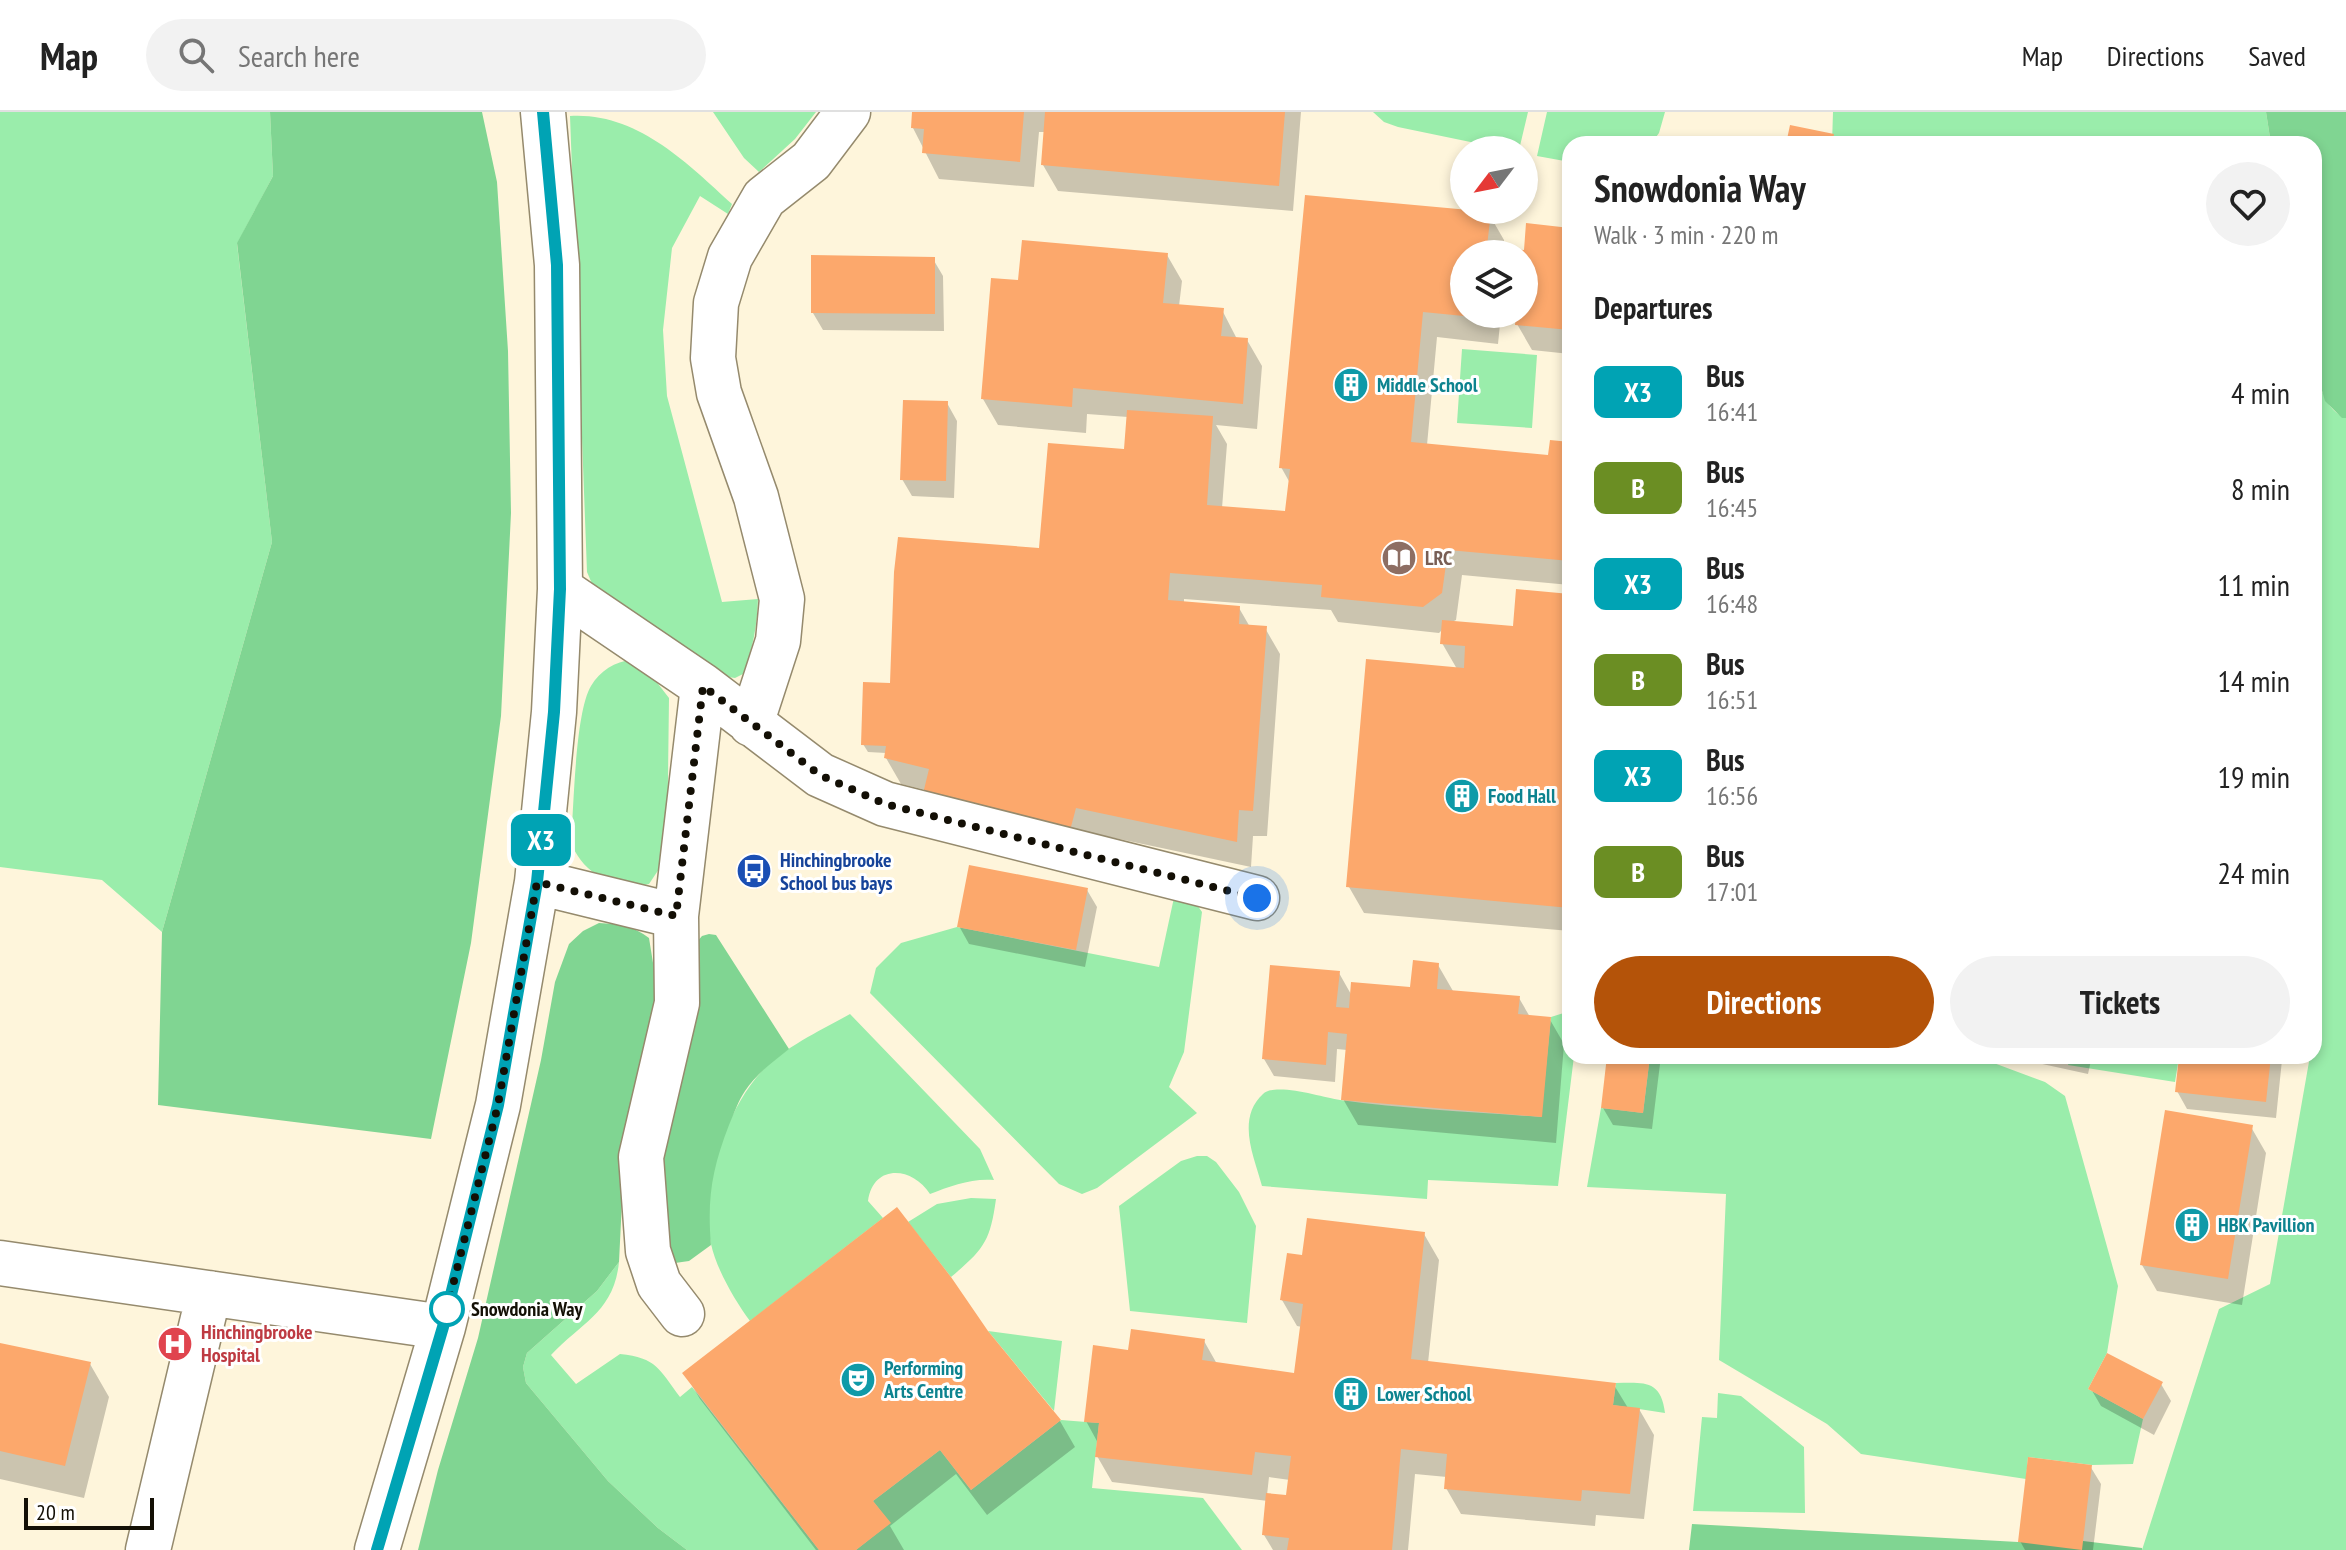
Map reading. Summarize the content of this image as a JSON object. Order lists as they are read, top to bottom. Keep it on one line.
{"places":{"building":["Middle School","Food Hall","HBK Pavillion","Lower School"],"library":["LRC"],"bus stop":["Hinchingbrooke School bus bays"],"other":["Snowdonia Way"],"hospital":["Hinchingbrooke Hospital"],"theatre":["Performing Arts Centre"]},"lines":["bus line X3"],"scale_bar":"20 m","north":"bottom left","page":{"header":"Map","search":"Search here","nav":["Map","Directions","Saved"],"on_map":"X3","heading":[["Snowdonia Way","Walk · 3 min · 220 m"],"Departures"],"list":[{"mark":"X3","name":"Bus","note":"16:41","value":"4 min"},{"mark":"B","name":"Bus","note":"16:45","value":"8 min"},{"mark":"X3","name":"Bus","note":"16:48","value":"11 min"},{"mark":"B","name":"Bus","note":"16:51","value":"14 min"},{"mark":"X3","name":"Bus","note":"16:56","value":"19 min"},{"mark":"B","name":"Bus","note":"17:01","value":"24 min"}],"buttons":["Directions","Tickets"],"scale":"20 m"}}
